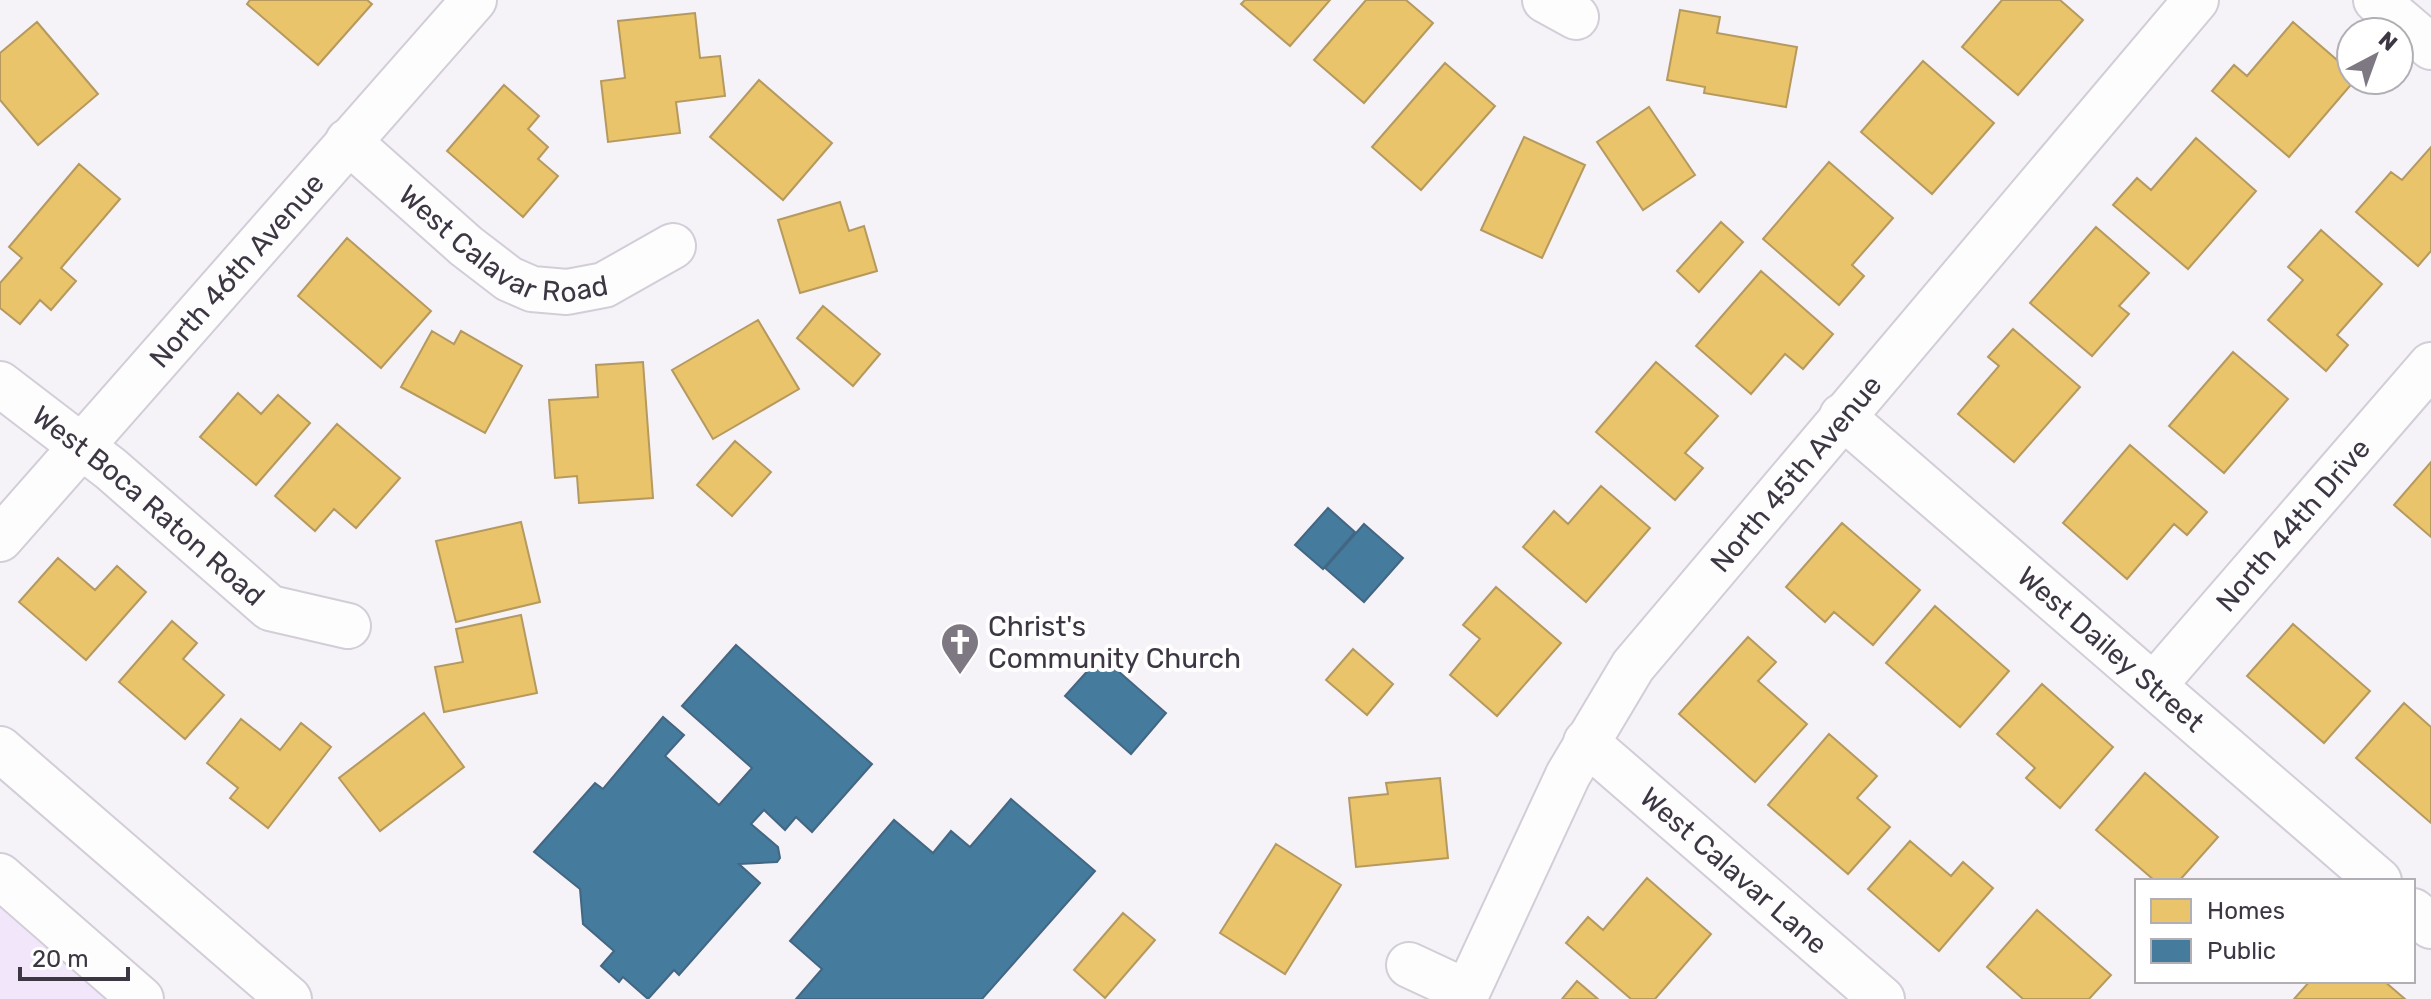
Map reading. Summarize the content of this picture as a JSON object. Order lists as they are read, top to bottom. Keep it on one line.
{"streets":{"street":["West Calavar Road","North 46th Avenue","North 45th Avenue","West Boca Raton Road","North 44th Drive","West Dailey Street","West Calavar Lane"]},"crossings":[["West Calavar Road","North 46th Avenue"],["North 46th Avenue","West Boca Raton Road"],["North 45th Avenue","West Dailey Street"],["North 45th Avenue","West Calavar Lane"],["North 44th Drive","West Dailey Street"]],"places":{"church":["Christ's Community Church"]},"legend":["Homes","Public"],"scale_bar":"20 m","north":"top right"}
